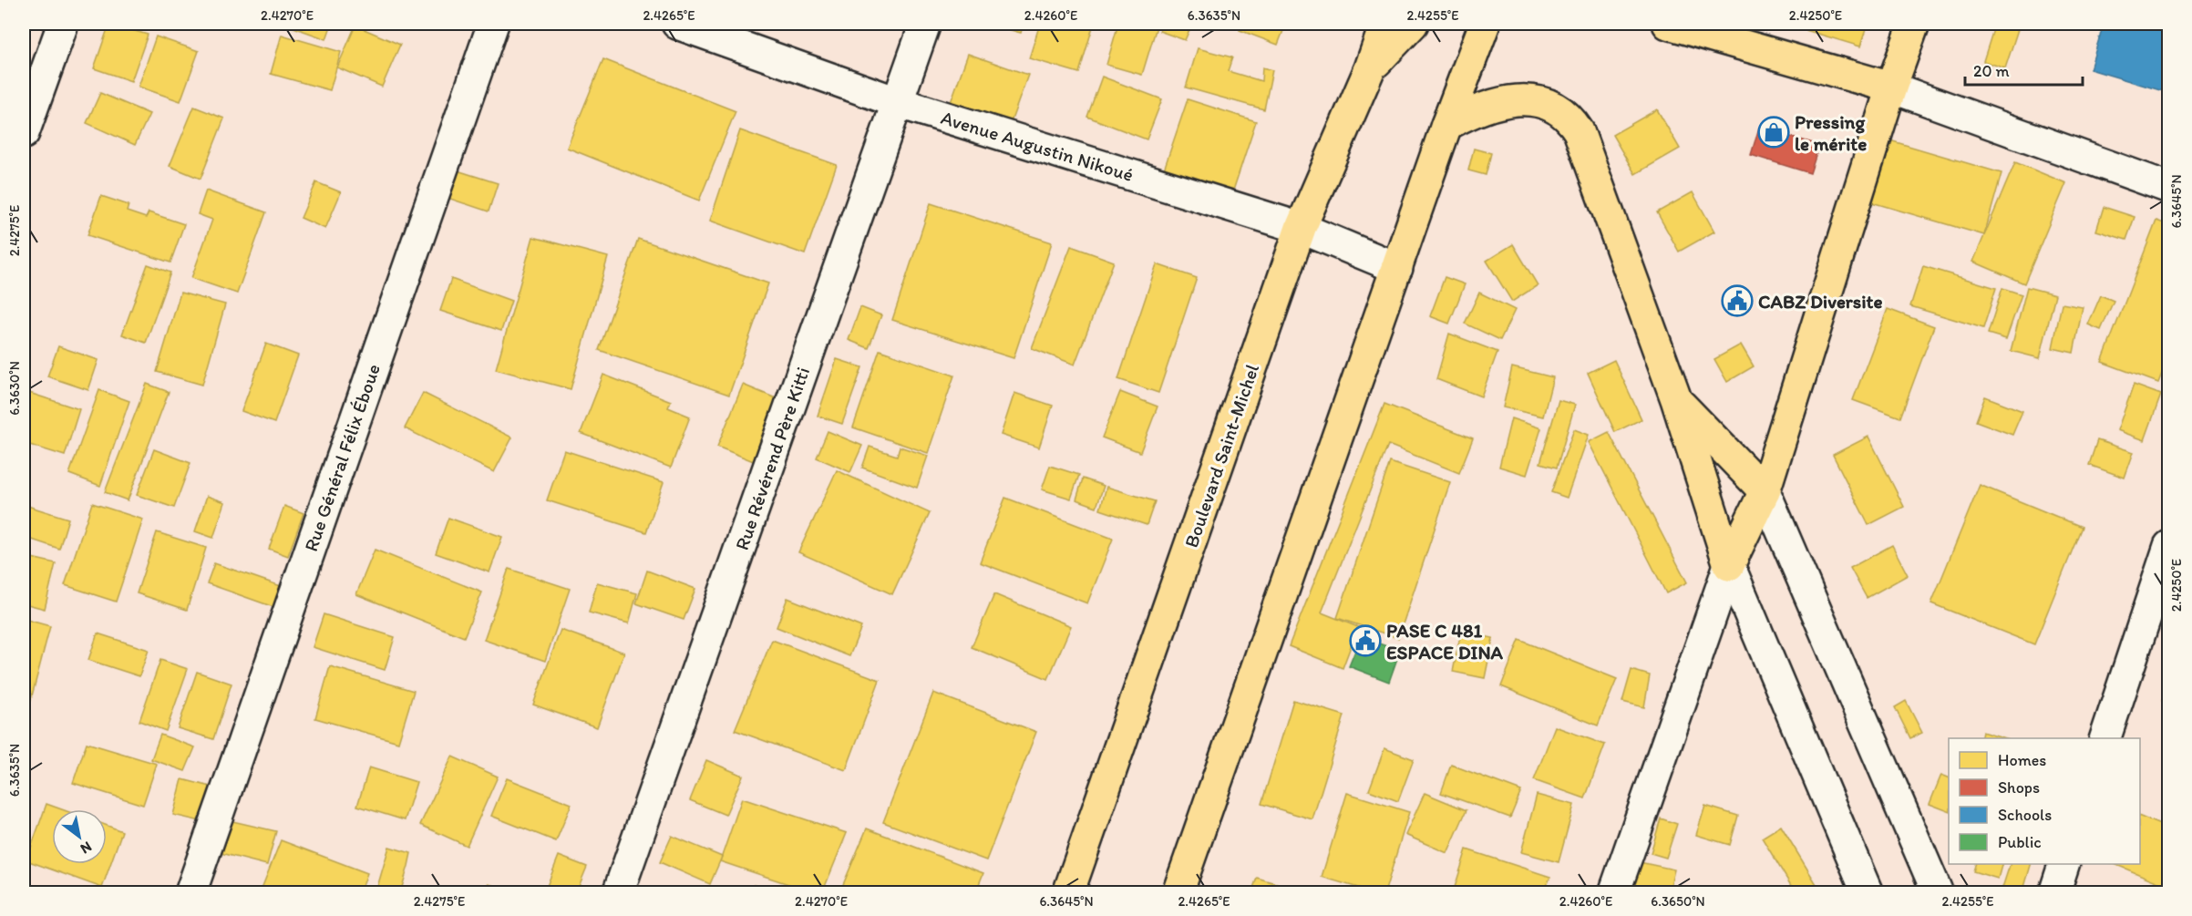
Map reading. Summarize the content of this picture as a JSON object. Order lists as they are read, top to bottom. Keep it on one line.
{"streets":{"main road":["Boulevard Saint-Michel"],"street":["Avenue Augustin Nikoué","Rue Général Félix Éboue","Rue Révérend Père Kitti"]},"crossings":[["Avenue Augustin Nikoué","Boulevard Saint-Michel"],["Avenue Augustin Nikoué","Rue Révérend Père Kitti"]],"places":{"shop":["Pressing le mérite"],"public building":["CABZ Diversite","PASE C 481 ESPACE DINA"]},"legend":["Homes","Shops","Schools","Public"],"scale_bar":"20 m","north":"bottom right","coordinates":["2.4270°E","2.4265°E","2.4260°E","6.3635°N","2.4255°E","2.4250°E","6.3645°N","2.4275°E","6.3630°N","6.3650°N"]}
